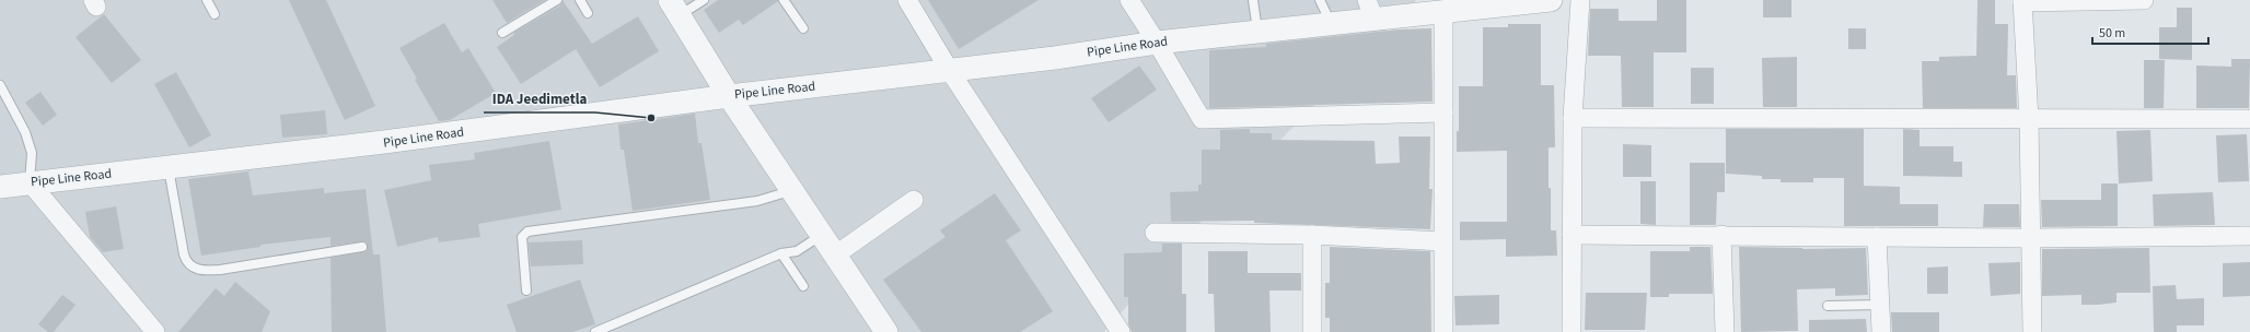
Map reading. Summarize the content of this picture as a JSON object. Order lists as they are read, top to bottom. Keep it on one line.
{"streets":{"street":["Pipe Line Road"]},"places":["IDA Jeedimetla"],"scale_bar":"50 m"}
